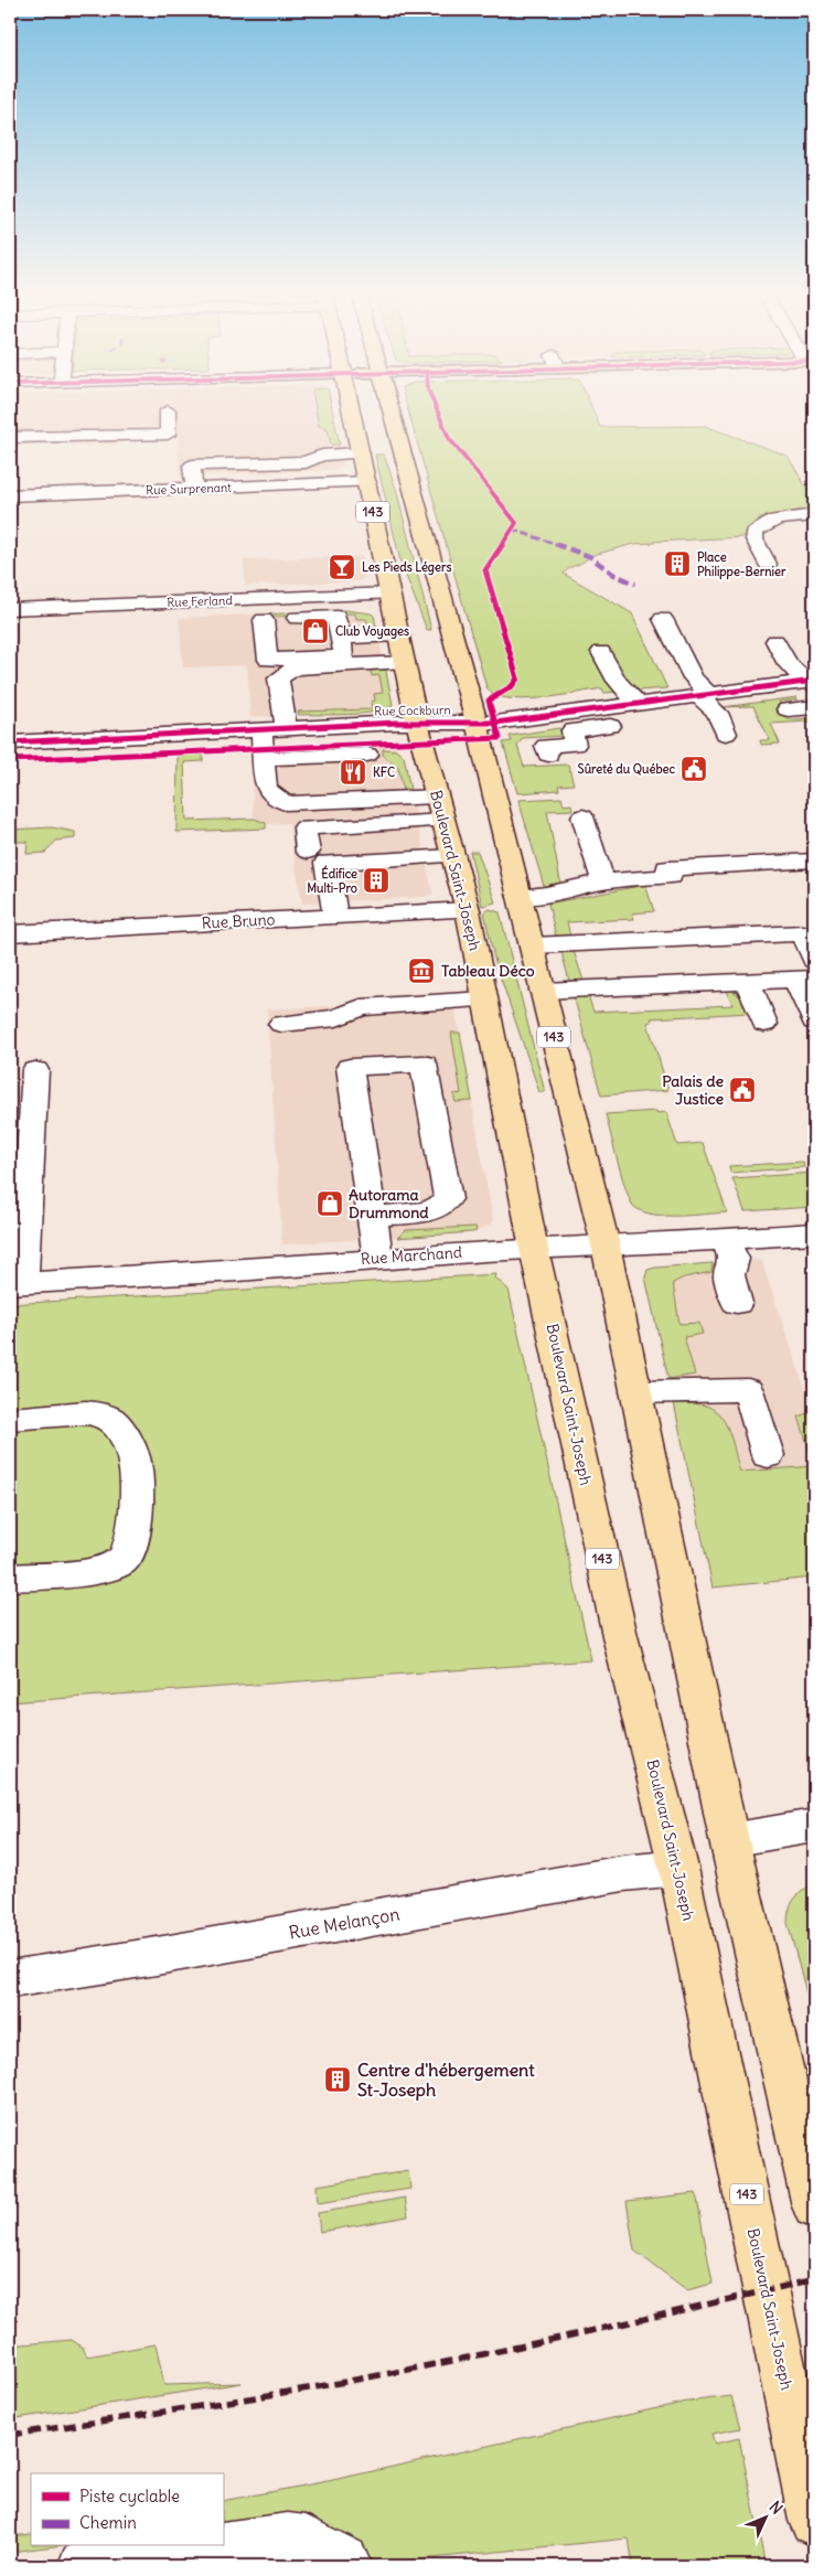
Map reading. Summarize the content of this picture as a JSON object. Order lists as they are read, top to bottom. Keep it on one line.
{"streets":{"main road":["143","Boulevard Saint-Joseph"],"street":["Rue Surprenant","Rue Ferland","Rue Cockburn","Rue Bruno","Rue Marchand","Rue Melançon"]},"crossings":[["Rue Surprenant","Boulevard Saint-Joseph"],["143","Rue Cockburn"],["143","Rue Marchand"],["Rue Ferland","Boulevard Saint-Joseph"],["Rue Cockburn","Boulevard Saint-Joseph"],["Boulevard Saint-Joseph","Rue Bruno"],["Boulevard Saint-Joseph","Rue Marchand"],["Boulevard Saint-Joseph","Rue Melançon"]],"places":{"building":["Place Philippe-Bernier","Édifice Multi-Pro","Centre d'hébergement St-Joseph"],"bar":["Les Pieds Légers"],"shop":["Club Voyages","Autorama Drummond"],"public building":["Sûreté du Québec","Palais de Justice"],"restaurant":["KFC"],"museum":["Tableau Déco"]},"legend":["Piste cyclable","Chemin"],"north":"top right"}
